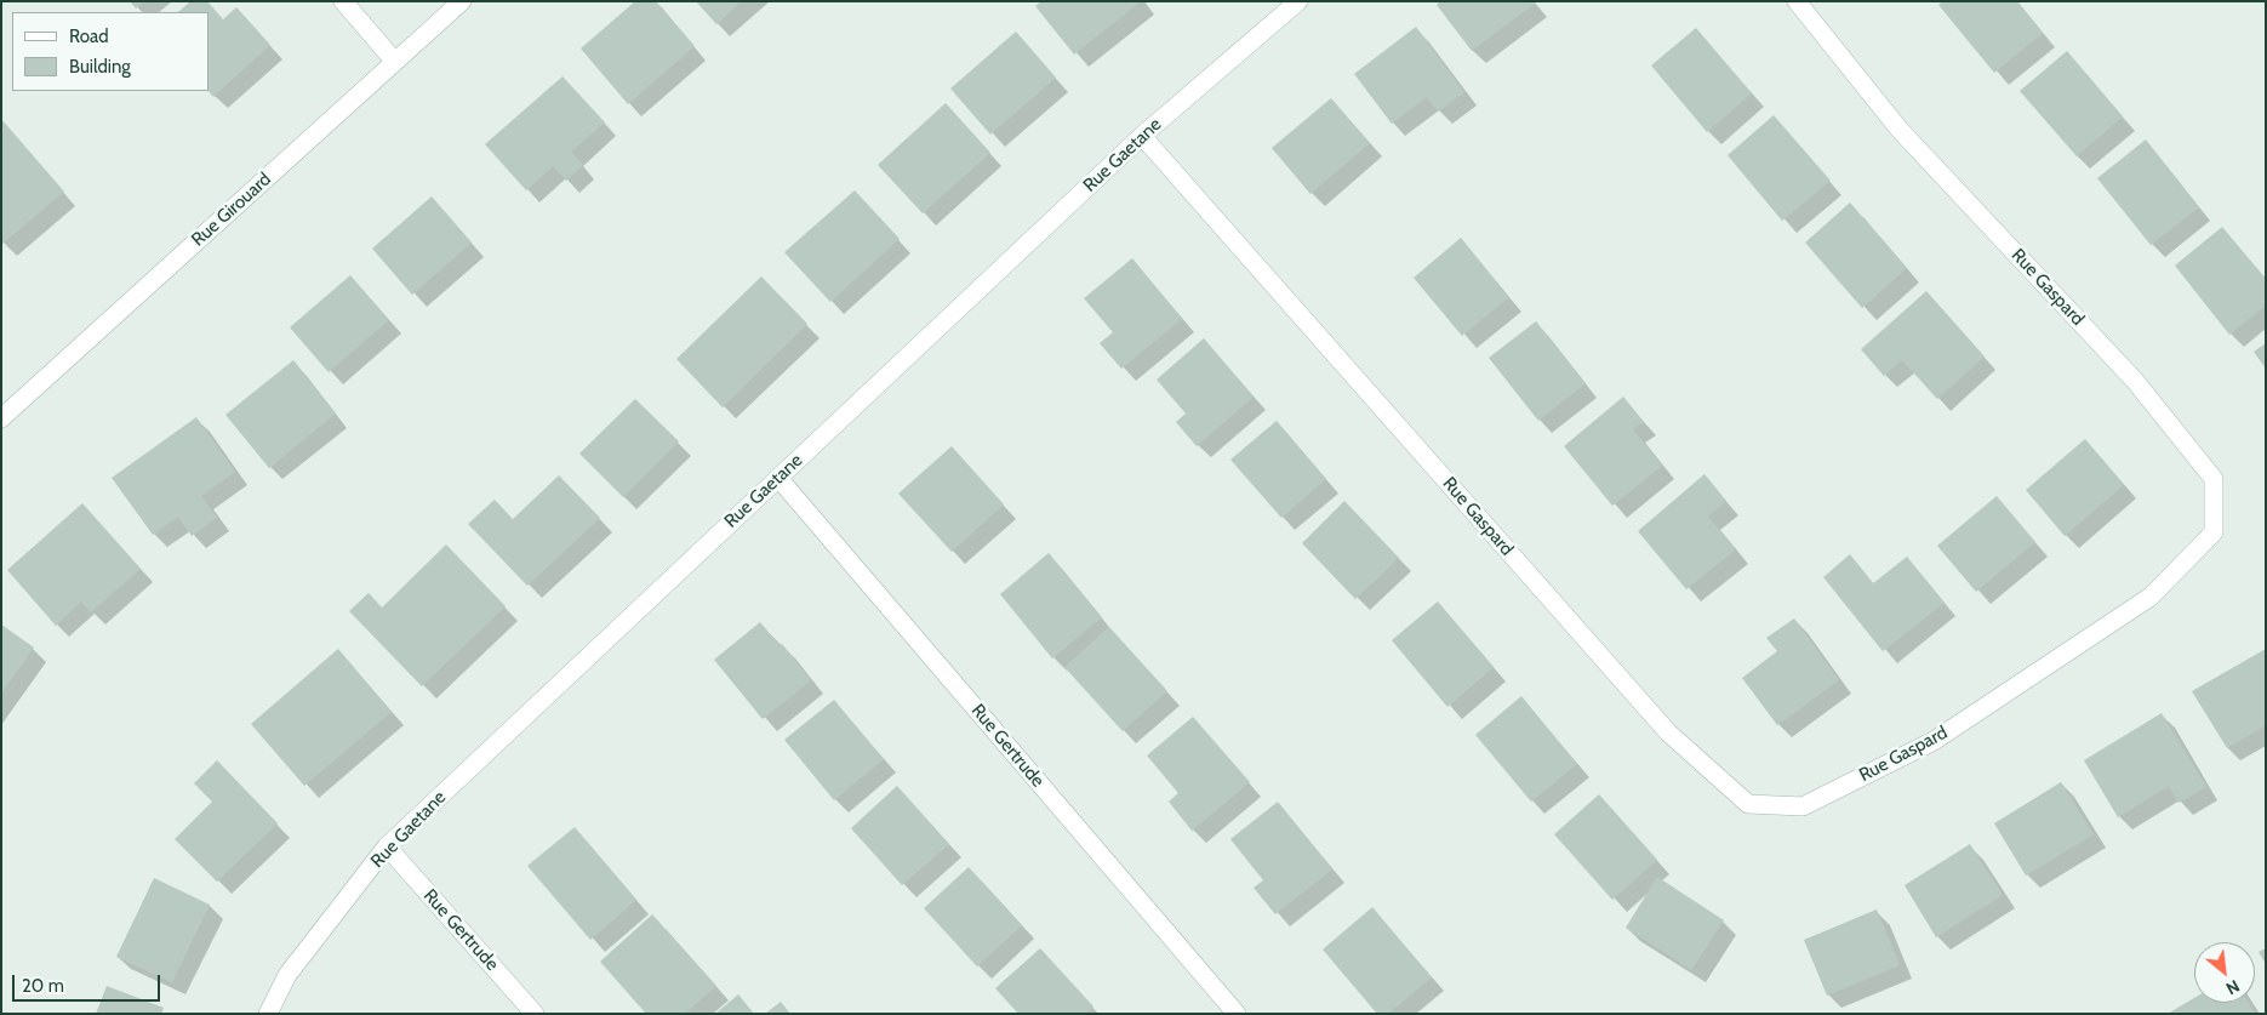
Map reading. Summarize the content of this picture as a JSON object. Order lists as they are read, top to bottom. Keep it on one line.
{"streets":{"street":["Rue Gaetane","Rue Girouard","Rue Gaspard","Rue Gertrude"]},"crossings":[["Rue Gaetane","Rue Gaspard"],["Rue Gaetane","Rue Gertrude"]],"legend":["Road","Building"],"scale_bar":"20 m","north":"bottom right"}
